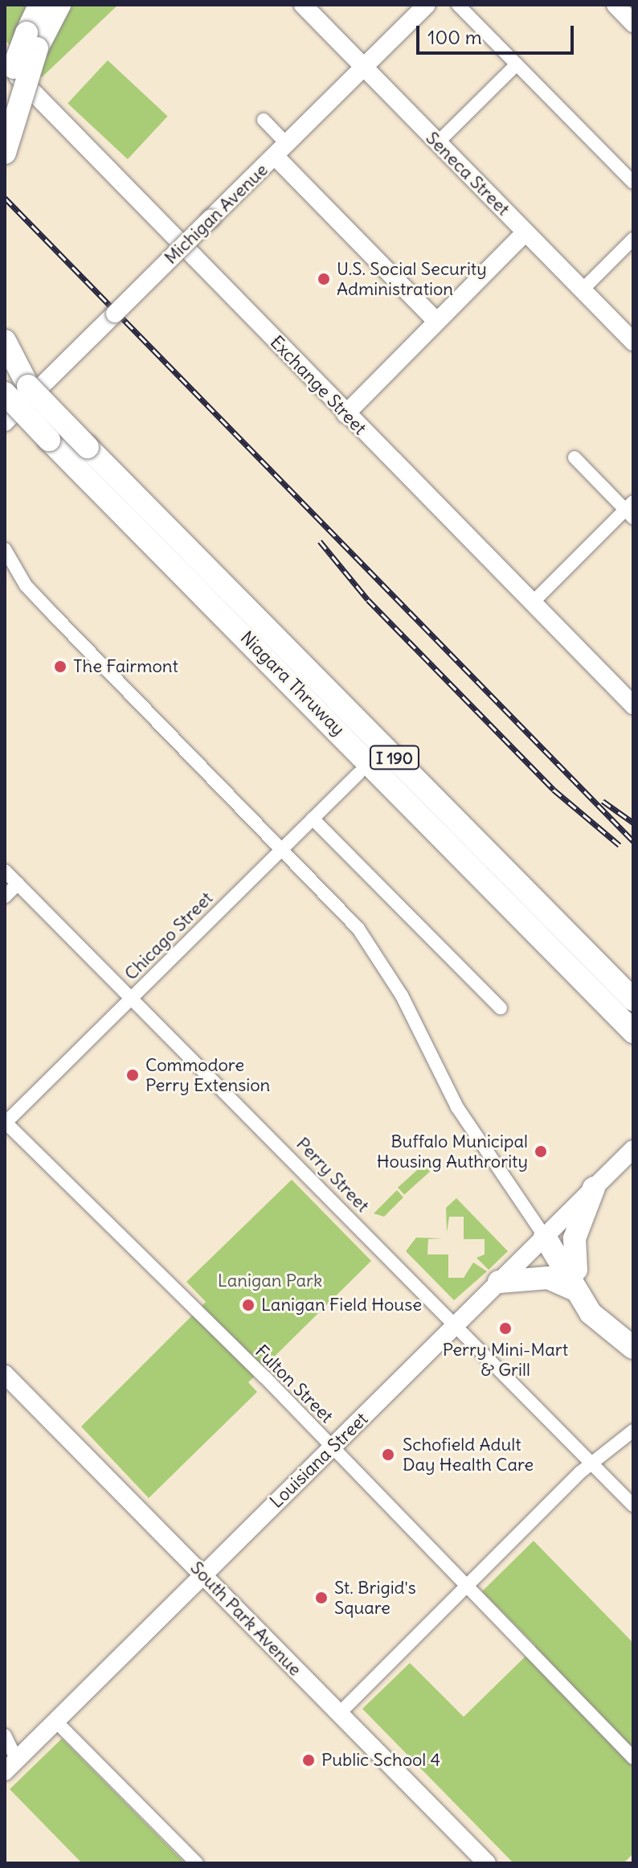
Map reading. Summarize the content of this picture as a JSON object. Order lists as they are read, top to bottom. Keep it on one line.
{"streets":{"highway":["Niagara Thruway","I 190"],"street":["Seneca Street","Michigan Avenue","Exchange Street","Chicago Street","Perry Street","Fulton Street","Louisiana Street","South Park Avenue"]},"crossings":[["Seneca Street","Michigan Avenue"],["Chicago Street","Perry Street"],["Chicago Street","Fulton Street"],["Perry Street","Louisiana Street"],["Fulton Street","Louisiana Street"],["Louisiana Street","South Park Avenue"]],"parks":["Lanigan Park"],"places":["U.S. Social Security Administration","The Fairmont","Commodore Perry Extension","Buffalo Municipal Housing Authrority","Lanigan Field House","Perry Mini-Mart & Grill","Schofield Adult Day Health Care","St. Brigid's Square","Public School 4"],"scale_bar":"100 m"}
